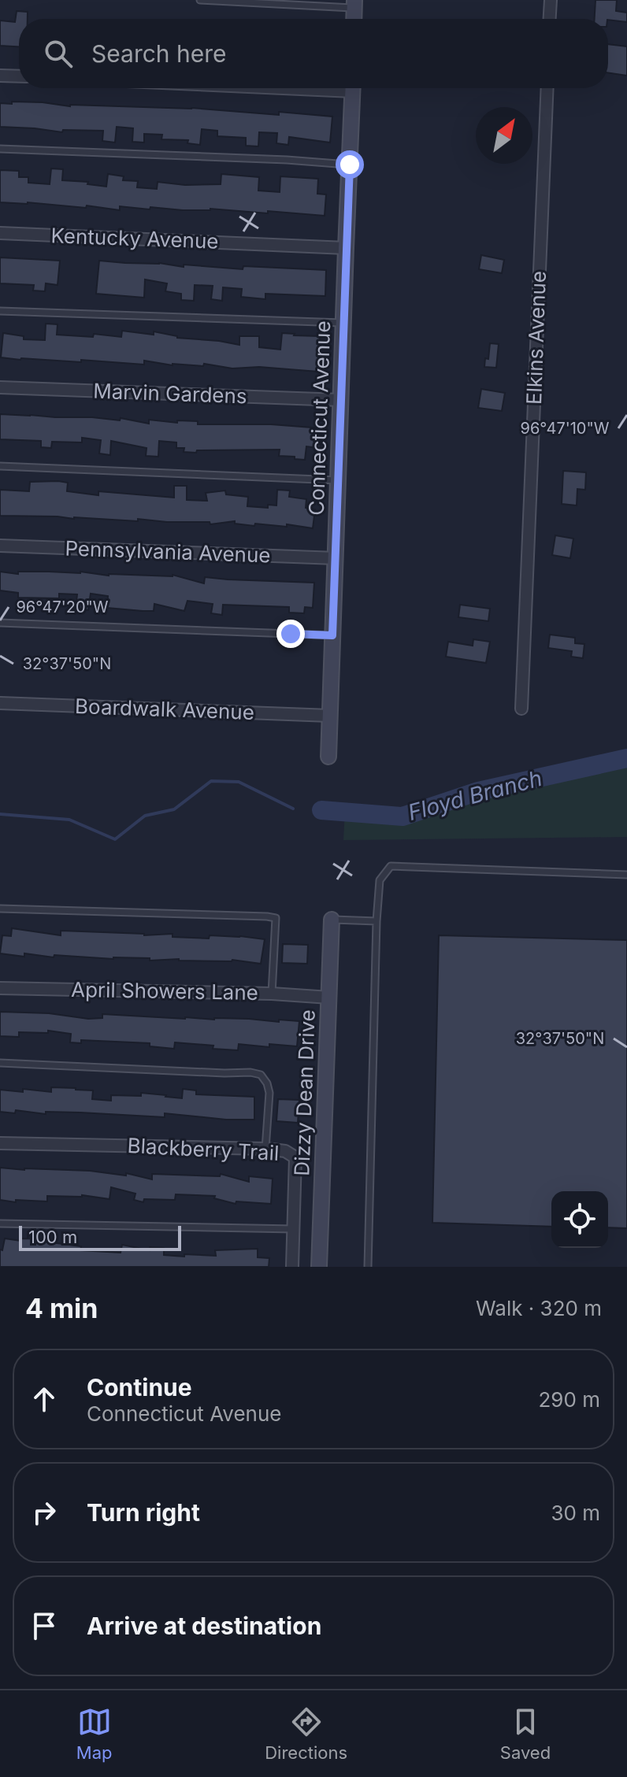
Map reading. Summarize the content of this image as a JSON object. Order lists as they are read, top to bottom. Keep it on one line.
{"streets":{"street":["Kentucky Avenue","Elkins Avenue","Marvin Gardens","Connecticut Avenue","Pennsylvania Avenue","Boardwalk Avenue","April Showers Lane","Dizzy Dean Drive","Blackberry Trail"]},"crossings":[["Kentucky Avenue","Connecticut Avenue"],["Marvin Gardens","Connecticut Avenue"],["Connecticut Avenue","Pennsylvania Avenue"],["Connecticut Avenue","Boardwalk Avenue"],["April Showers Lane","Dizzy Dean Drive"]],"water":["Floyd Branch"],"scale_bar":"100 m","north":"top right","page":{"search":"Search here","scale":"100 m","heading":["4 min","Walk · 320 m"],"list":[["Continue","Connecticut Avenue","290 m"],["Turn right","30 m"],"Arrive at destination"],"nav":["Map","Directions","Saved"]},"coordinates":["96°47'10\"W","96°47'20\"W","32°37'50\"N"]}
